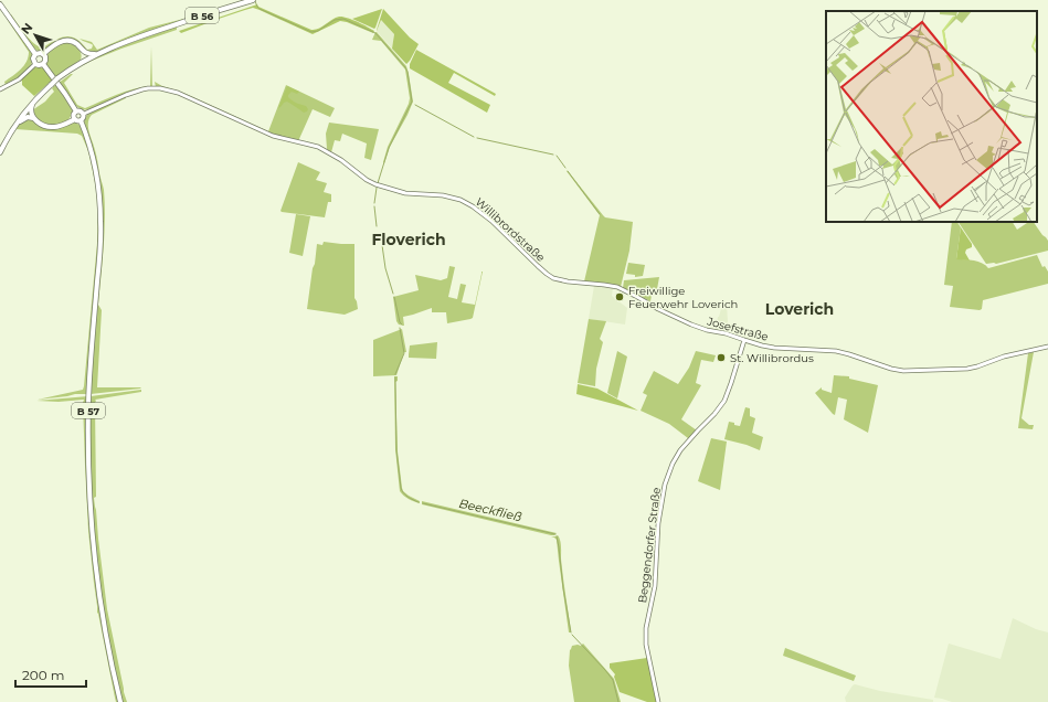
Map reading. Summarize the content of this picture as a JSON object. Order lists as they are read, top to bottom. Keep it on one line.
{"streets":{"main road":["B 56","B 57"],"street":["Willibrordstraße","Josefstraße","Beggendorfer Straße"]},"crossings":[["Willibrordstraße","Josefstraße"],["Willibrordstraße","B 57"],["Josefstraße","Beggendorfer Straße"]],"districts":["Floverich","Loverich"],"water":["Beeckfließ"],"places":["Freiwillige Feuerwehr Loverich","St. Willibrordus"],"scale_bar":"200 m","north":"top left"}
